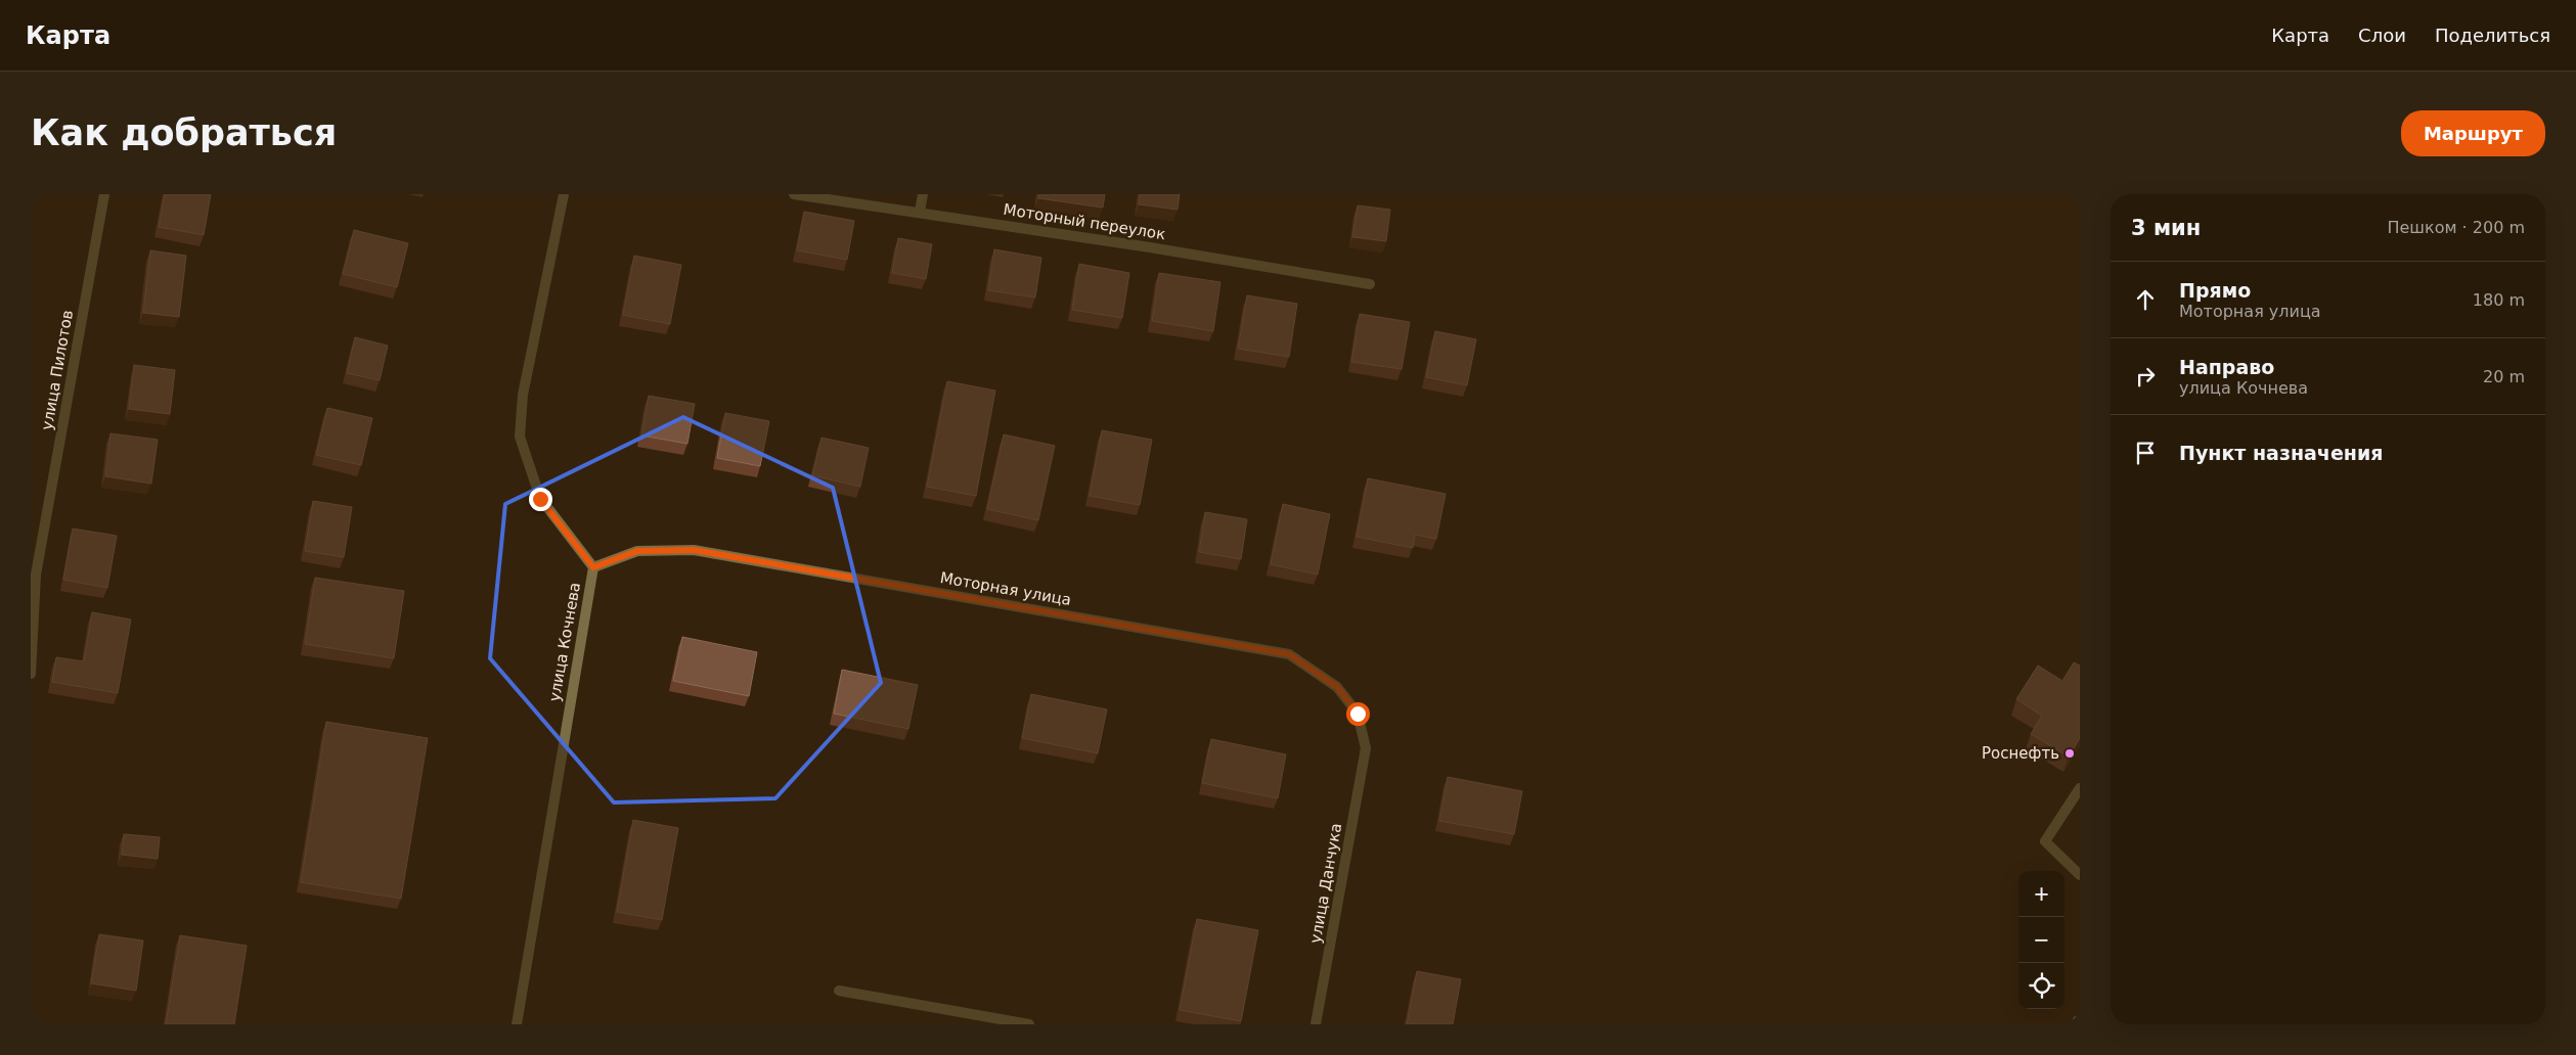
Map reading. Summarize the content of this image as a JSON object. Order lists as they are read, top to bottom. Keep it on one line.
{"streets":{"street":["Моторный переулок","улица Пилотов","Моторная улица","улица Кочнева","улица Данчука"]},"crossings":[["Моторная улица","улица Кочнева"],["Моторная улица","улица Данчука"]],"places":["Роснефть"],"page":{"header":"Карта","nav":["Карта","Слои","Поделиться"],"buttons":"Маршрут","title":"Как добраться","heading":["3 мин","Пешком · 200 m"],"list":[["Прямо","Моторная улица","180 m"],["Направо","улица Кочнева","20 m"],"Пункт назначения"],"map_buttons":["+","−"]}}
